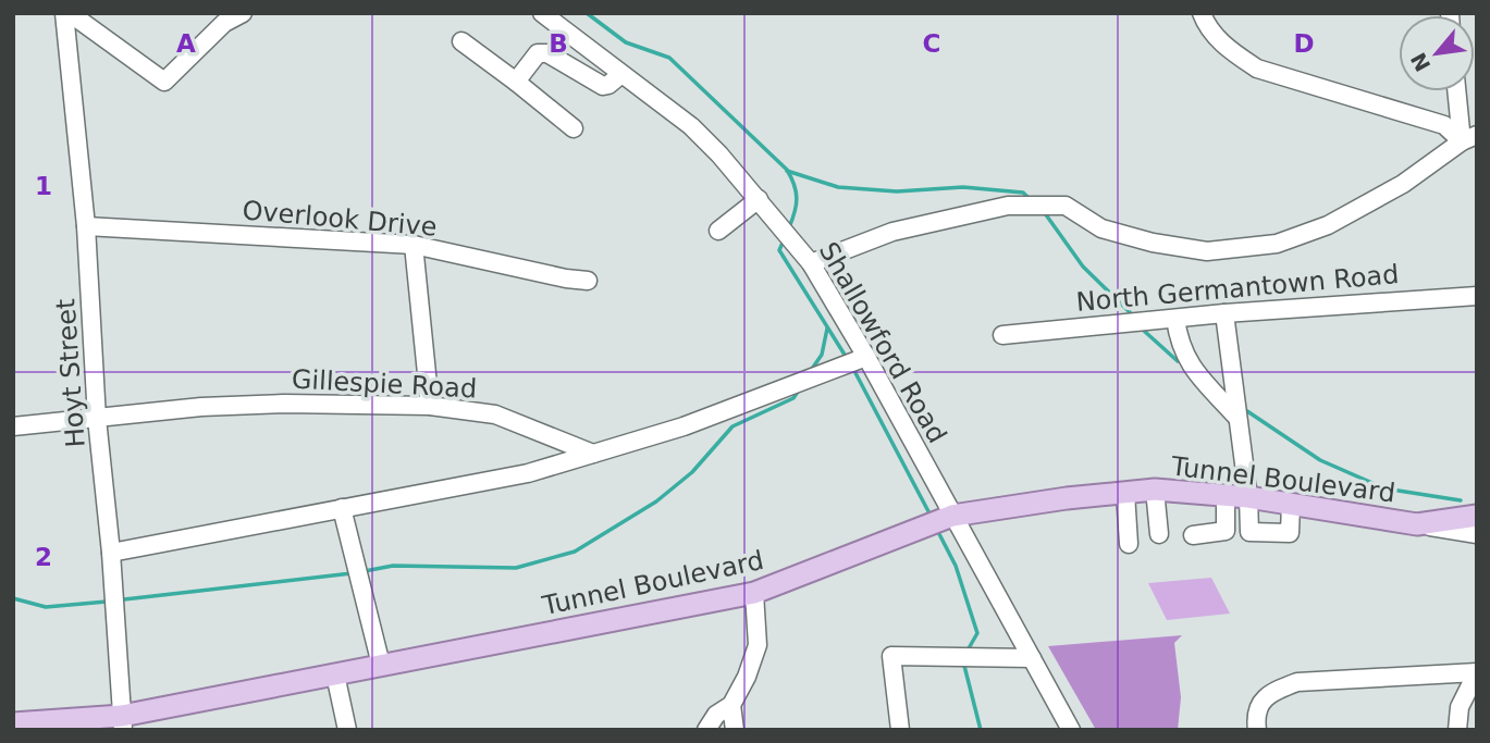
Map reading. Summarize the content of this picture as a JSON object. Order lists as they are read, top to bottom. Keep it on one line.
{"streets":{"main road":["Tunnel Boulevard"],"street":["Overlook Drive","North Germantown Road","Shallowford Road","Hoyt Street","Gillespie Road"]},"crossings":[["Overlook Drive","Hoyt Street"],["Shallowford Road","Tunnel Boulevard"],["Hoyt Street","Gillespie Road"],["Hoyt Street","Tunnel Boulevard"]],"north":"bottom left","grid":{"columns":["A","B","C","D"],"rows":["1","2"]}}
